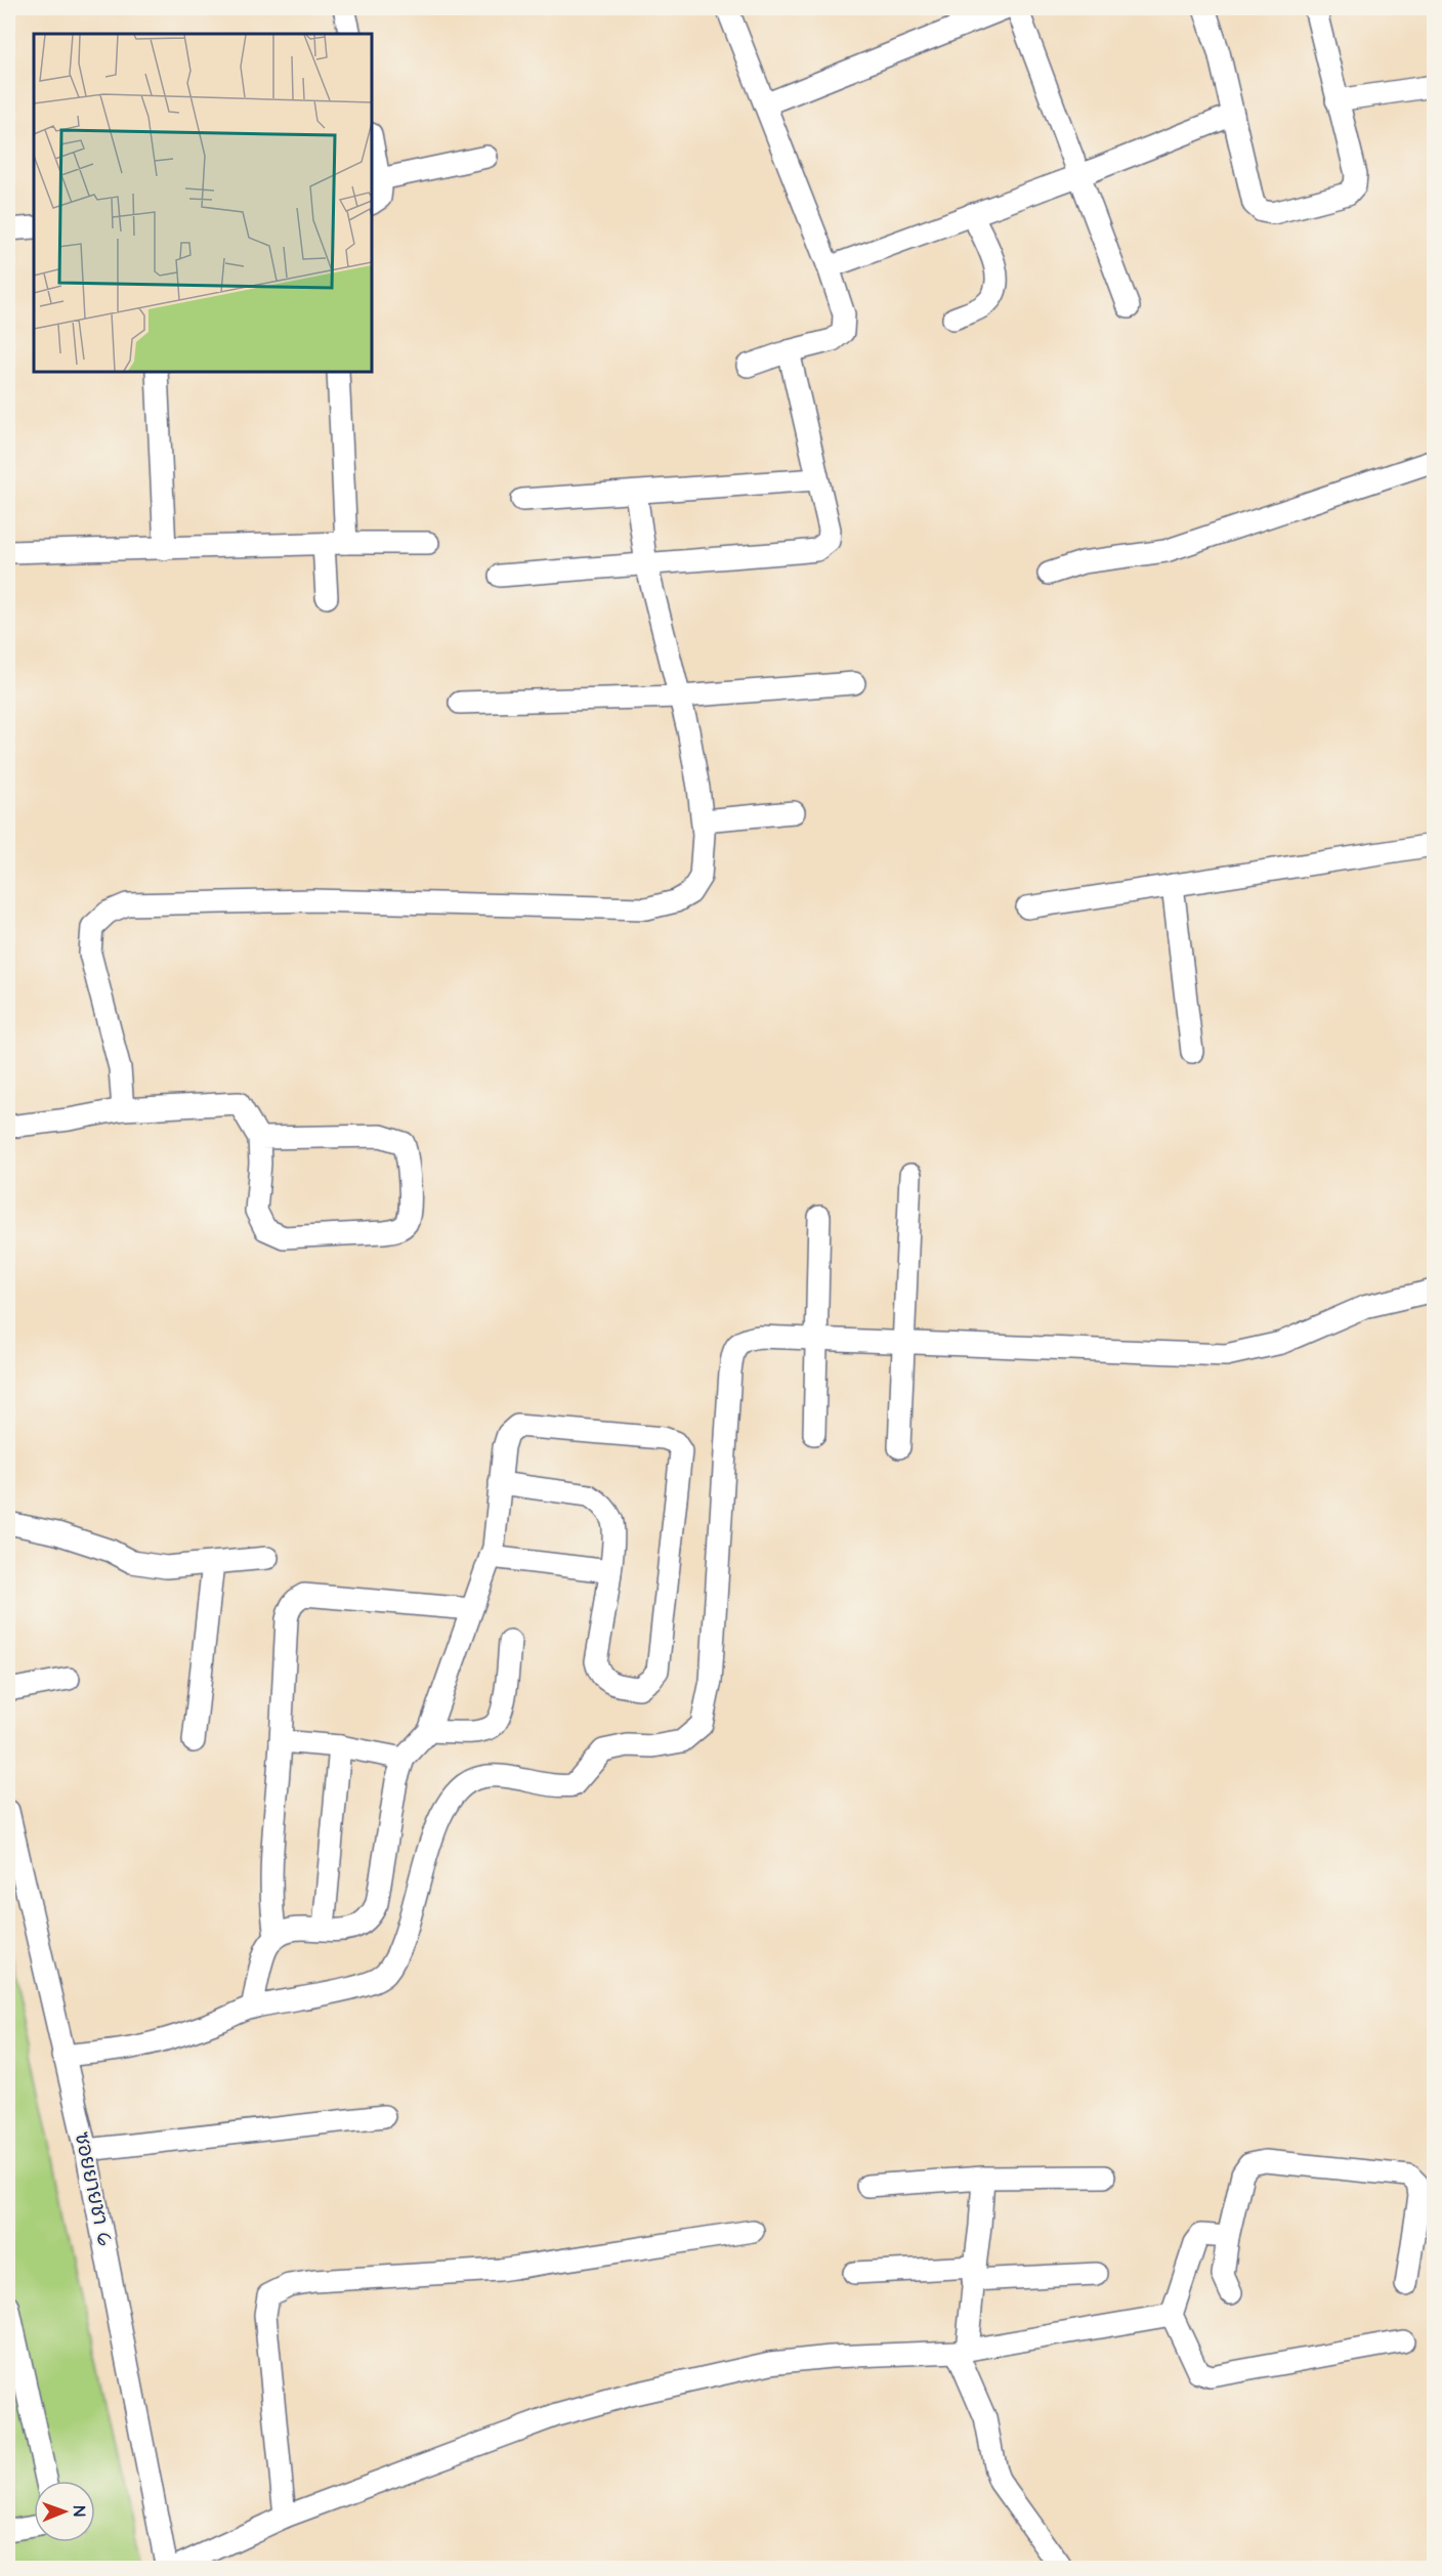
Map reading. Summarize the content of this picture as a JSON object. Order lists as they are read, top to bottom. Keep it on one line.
{"streets":{"street":["ซอยยายชา 6"]},"north":"right"}
